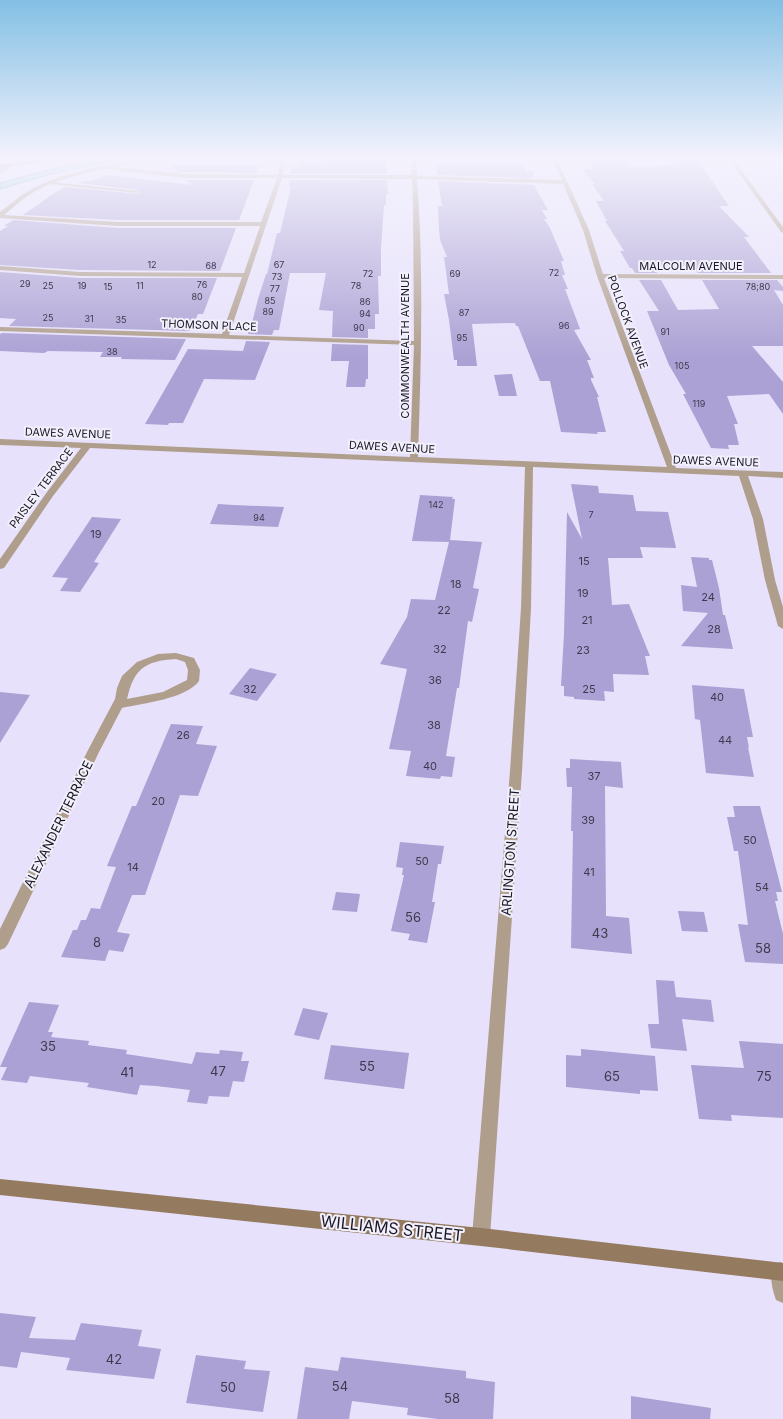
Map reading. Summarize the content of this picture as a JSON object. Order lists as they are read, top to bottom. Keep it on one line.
{"streets":{"street":["MALCOLM AVENUE","POLLOCK AVENUE","THOMSON PLACE","COMMONWEALTH AVENUE","DAWES AVENUE","PAISLEY TERRACE","ALEXANDER TERRACE","ARLINGTON STREET","WILLIAMS STREET"]},"crossings":[["MALCOLM AVENUE","POLLOCK AVENUE"],["POLLOCK AVENUE","DAWES AVENUE"],["THOMSON PLACE","COMMONWEALTH AVENUE"],["COMMONWEALTH AVENUE","DAWES AVENUE"],["DAWES AVENUE","PAISLEY TERRACE"],["DAWES AVENUE","ARLINGTON STREET"],["ARLINGTON STREET","WILLIAMS STREET"]],"house_numbers":["12","67","68","72","72","69","73","29","76","25","19","11","78","15","78;80","77","80","85","86","89","87","94","25","31","35","96","90","91","95","38","105","119","142","7","94","19","15","18","19","24","22","21","28","32","23","36","32","25","40","38","26","44","40","37","20","39","50","50","14","41","54","56","43","8","58","35","55","47","41","65","75","42","54","50","58"]}
